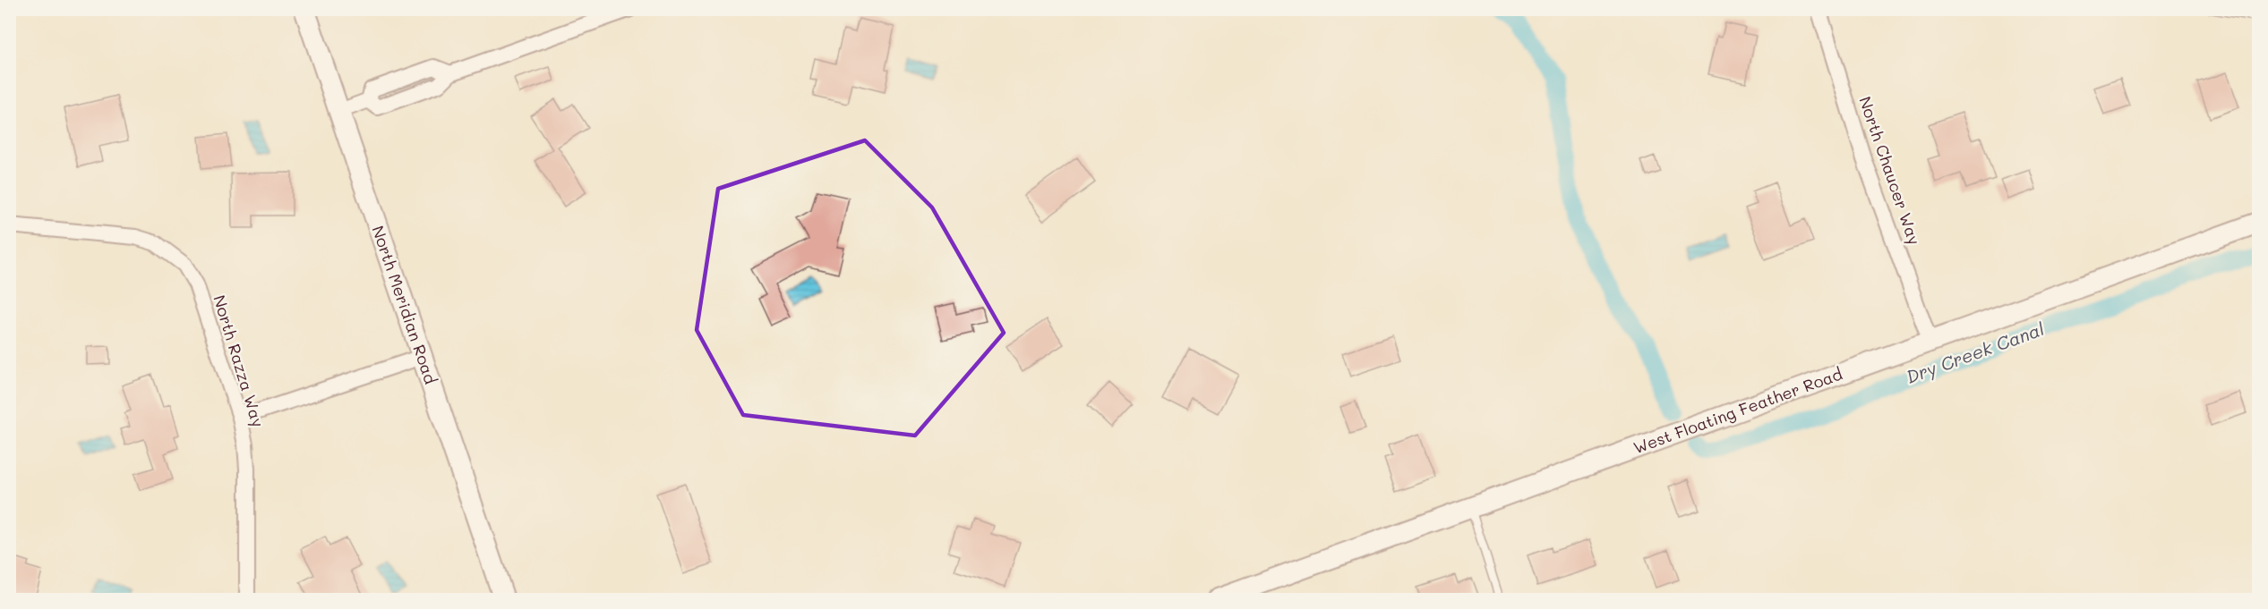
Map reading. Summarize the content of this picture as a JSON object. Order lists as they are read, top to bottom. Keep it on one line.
{"streets":{"main road":["North Meridian Road","West Floating Feather Road"],"street":["North Chaucer Way","North Razza Way"]},"crossings":[["North Chaucer Way","West Floating Feather Road"]],"water":["Dry Creek Canal"]}
